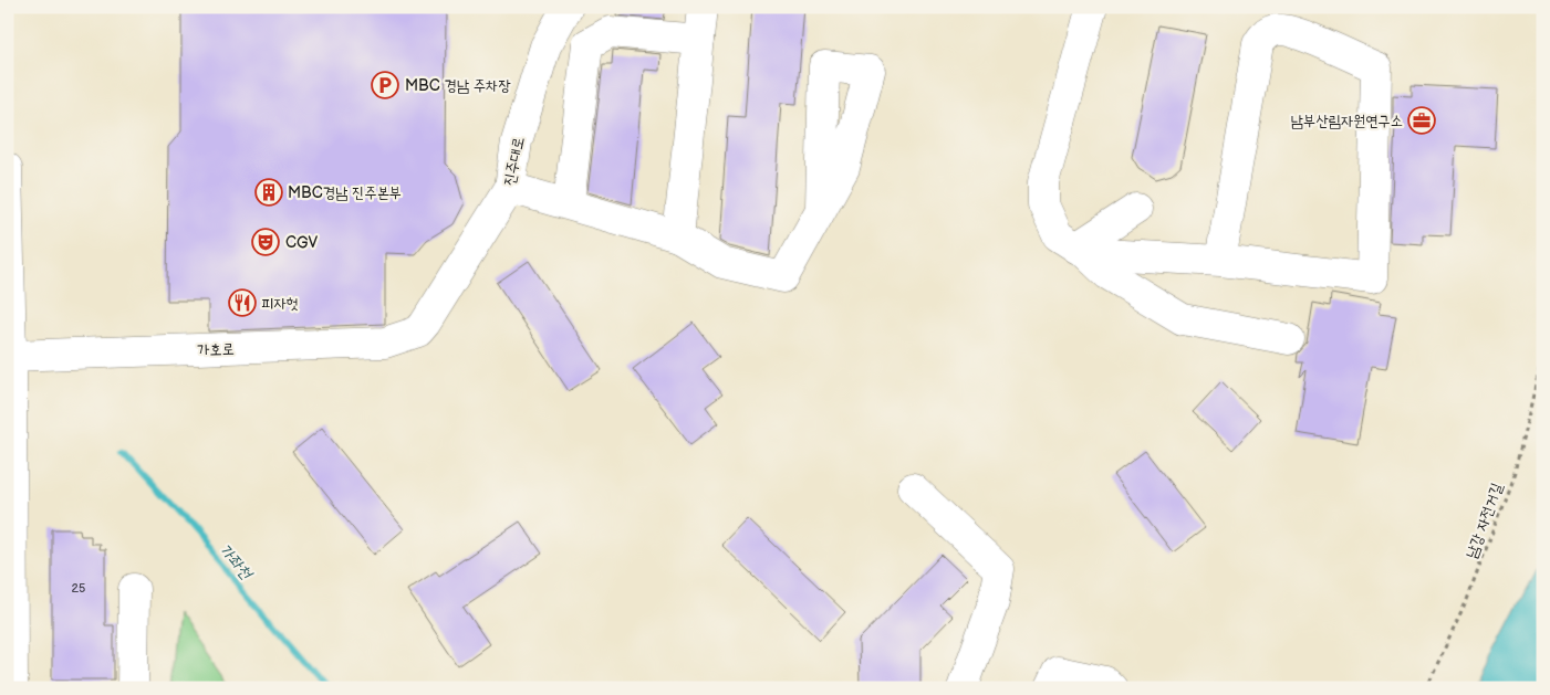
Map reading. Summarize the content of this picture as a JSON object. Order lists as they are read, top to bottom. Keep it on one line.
{"streets":{"street":["진주대로","가호로"],"path":["남강 자전거길"]},"crossings":[["진주대로","가호로"]],"water":["가좌천"],"places":{"parking":["MBC 경남 주차장"],"office":["남부산림자원연구소"],"building":["MBC경남 진주본부"],"theatre":["CGV"],"restaurant":["피자헛"]},"house_numbers":["25"]}
